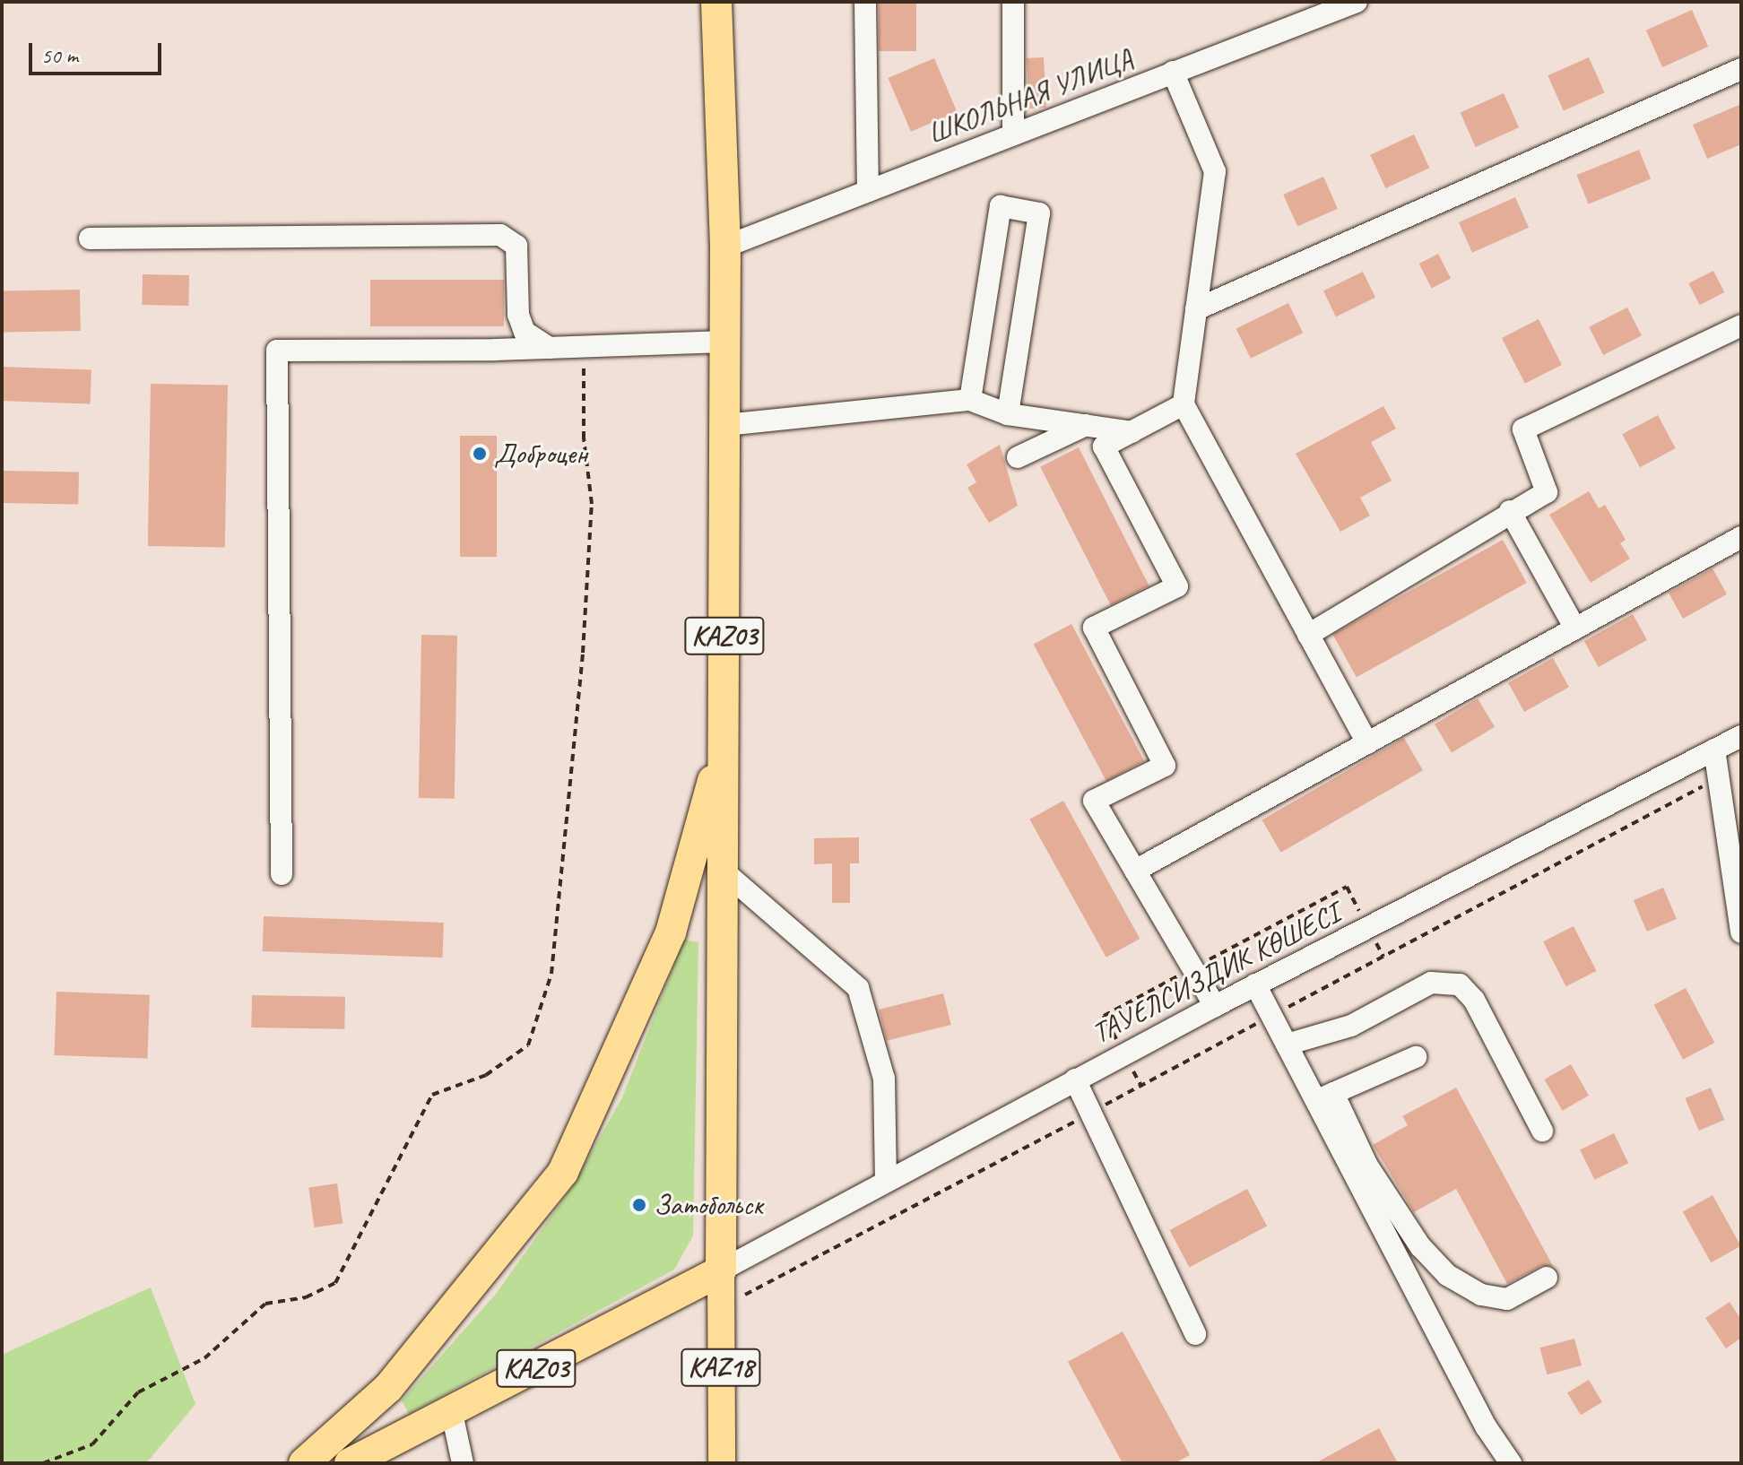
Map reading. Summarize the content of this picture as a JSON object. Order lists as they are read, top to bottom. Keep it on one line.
{"streets":{"highway":["KАZ03"],"main road":["KAZ18"],"street":["ШКОЛЬНАЯ УЛИЦА","ТАУЕЛСИЗДИК КӨШЕСІ"]},"crossings":[["ШКОЛЬНАЯ УЛИЦА","KАZ03"],["KАZ03","ТАУЕЛСИЗДИК КӨШЕСІ"],["KАZ03","KAZ18"],["ТАУЕЛСИЗДИК КӨШЕСІ","KAZ18"]],"places":["Доброцен","Затобольск"],"scale_bar":"50 m"}
